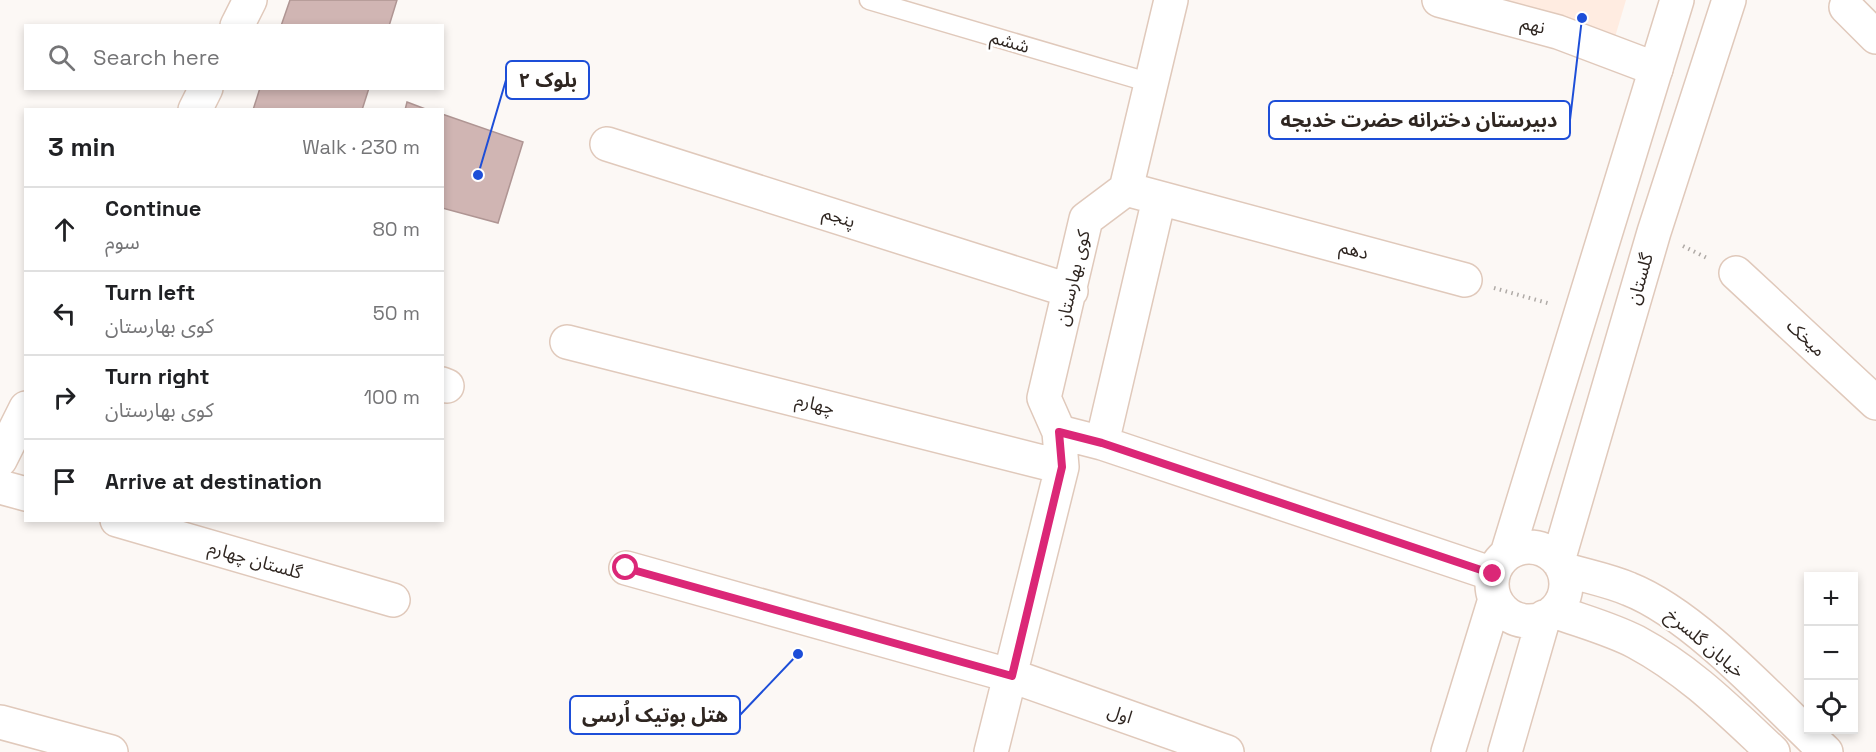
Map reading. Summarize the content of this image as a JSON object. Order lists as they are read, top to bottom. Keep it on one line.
{"streets":{"street":["نهم","پنجم","دهم","کوی بهارستان","گلستان","میخک","چهارم","گلستان چهارم","خیابان گلسرخ","اول"],"lane":["ششم"]},"crossings":[["پنجم","کوی بهارستان"],["دهم","کوی بهارستان"],["کوی بهارستان","چهارم"],["کوی بهارستان","اول"],["گلستان","خیابان گلسرخ"]],"places":["دبیرستان دخترانه حضرت خدیجه","بلوک ۲","هتل بوتیک اُرسی"],"page":{"search":"Search here","heading":["3 min","Walk · 230 m"],"list":[["Continue","سوم","80 m"],["Turn left","کوی بهارستان","50 m"],["Turn right","کوی بهارستان","100 m"],"Arrive at destination"],"map_buttons":["+","−"]}}
